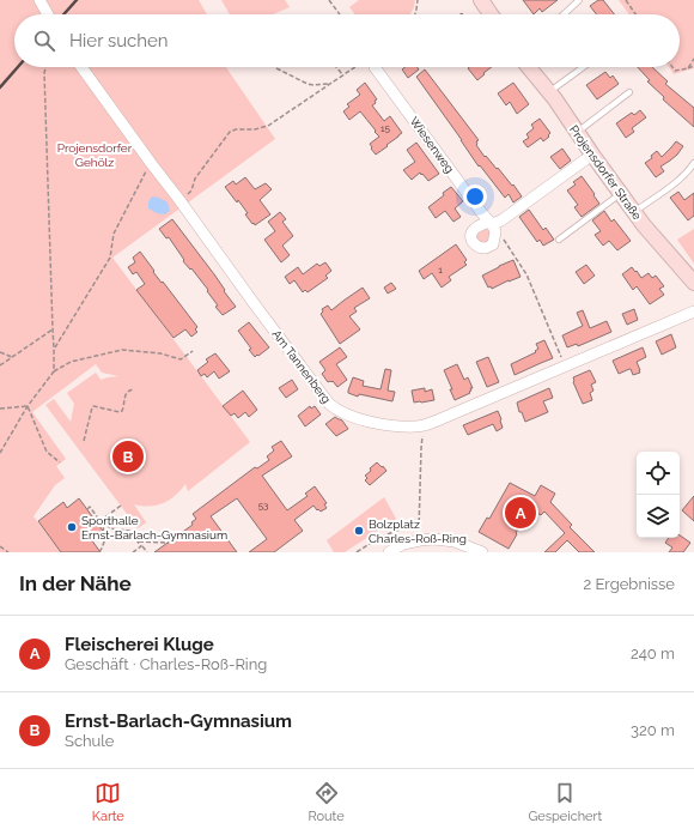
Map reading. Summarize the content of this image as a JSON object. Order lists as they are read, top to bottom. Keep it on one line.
{"streets":{"street":["Wiesenweg","Projensdorfer Straße","Am Tannenberg"]},"parks":["Projensdorfer Gehölz"],"places":["Sporthalle Ernst-Barlach-Gymnasium","Bolzplatz Charles-Roß-Ring"],"house_numbers":["15","1","53"],"page":{"search":"Hier suchen","pins":["B","A"],"heading":["In der Nähe","2 Ergebnisse"],"list":[{"mark":"A","name":"Fleischerei Kluge","note":"Geschäft · Charles-Roß-Ring","value":"240 m"},{"mark":"B","name":"Ernst-Barlach-Gymnasium","note":"Schule","value":"320 m"}],"nav":["Karte","Route","Gespeichert"]}}
